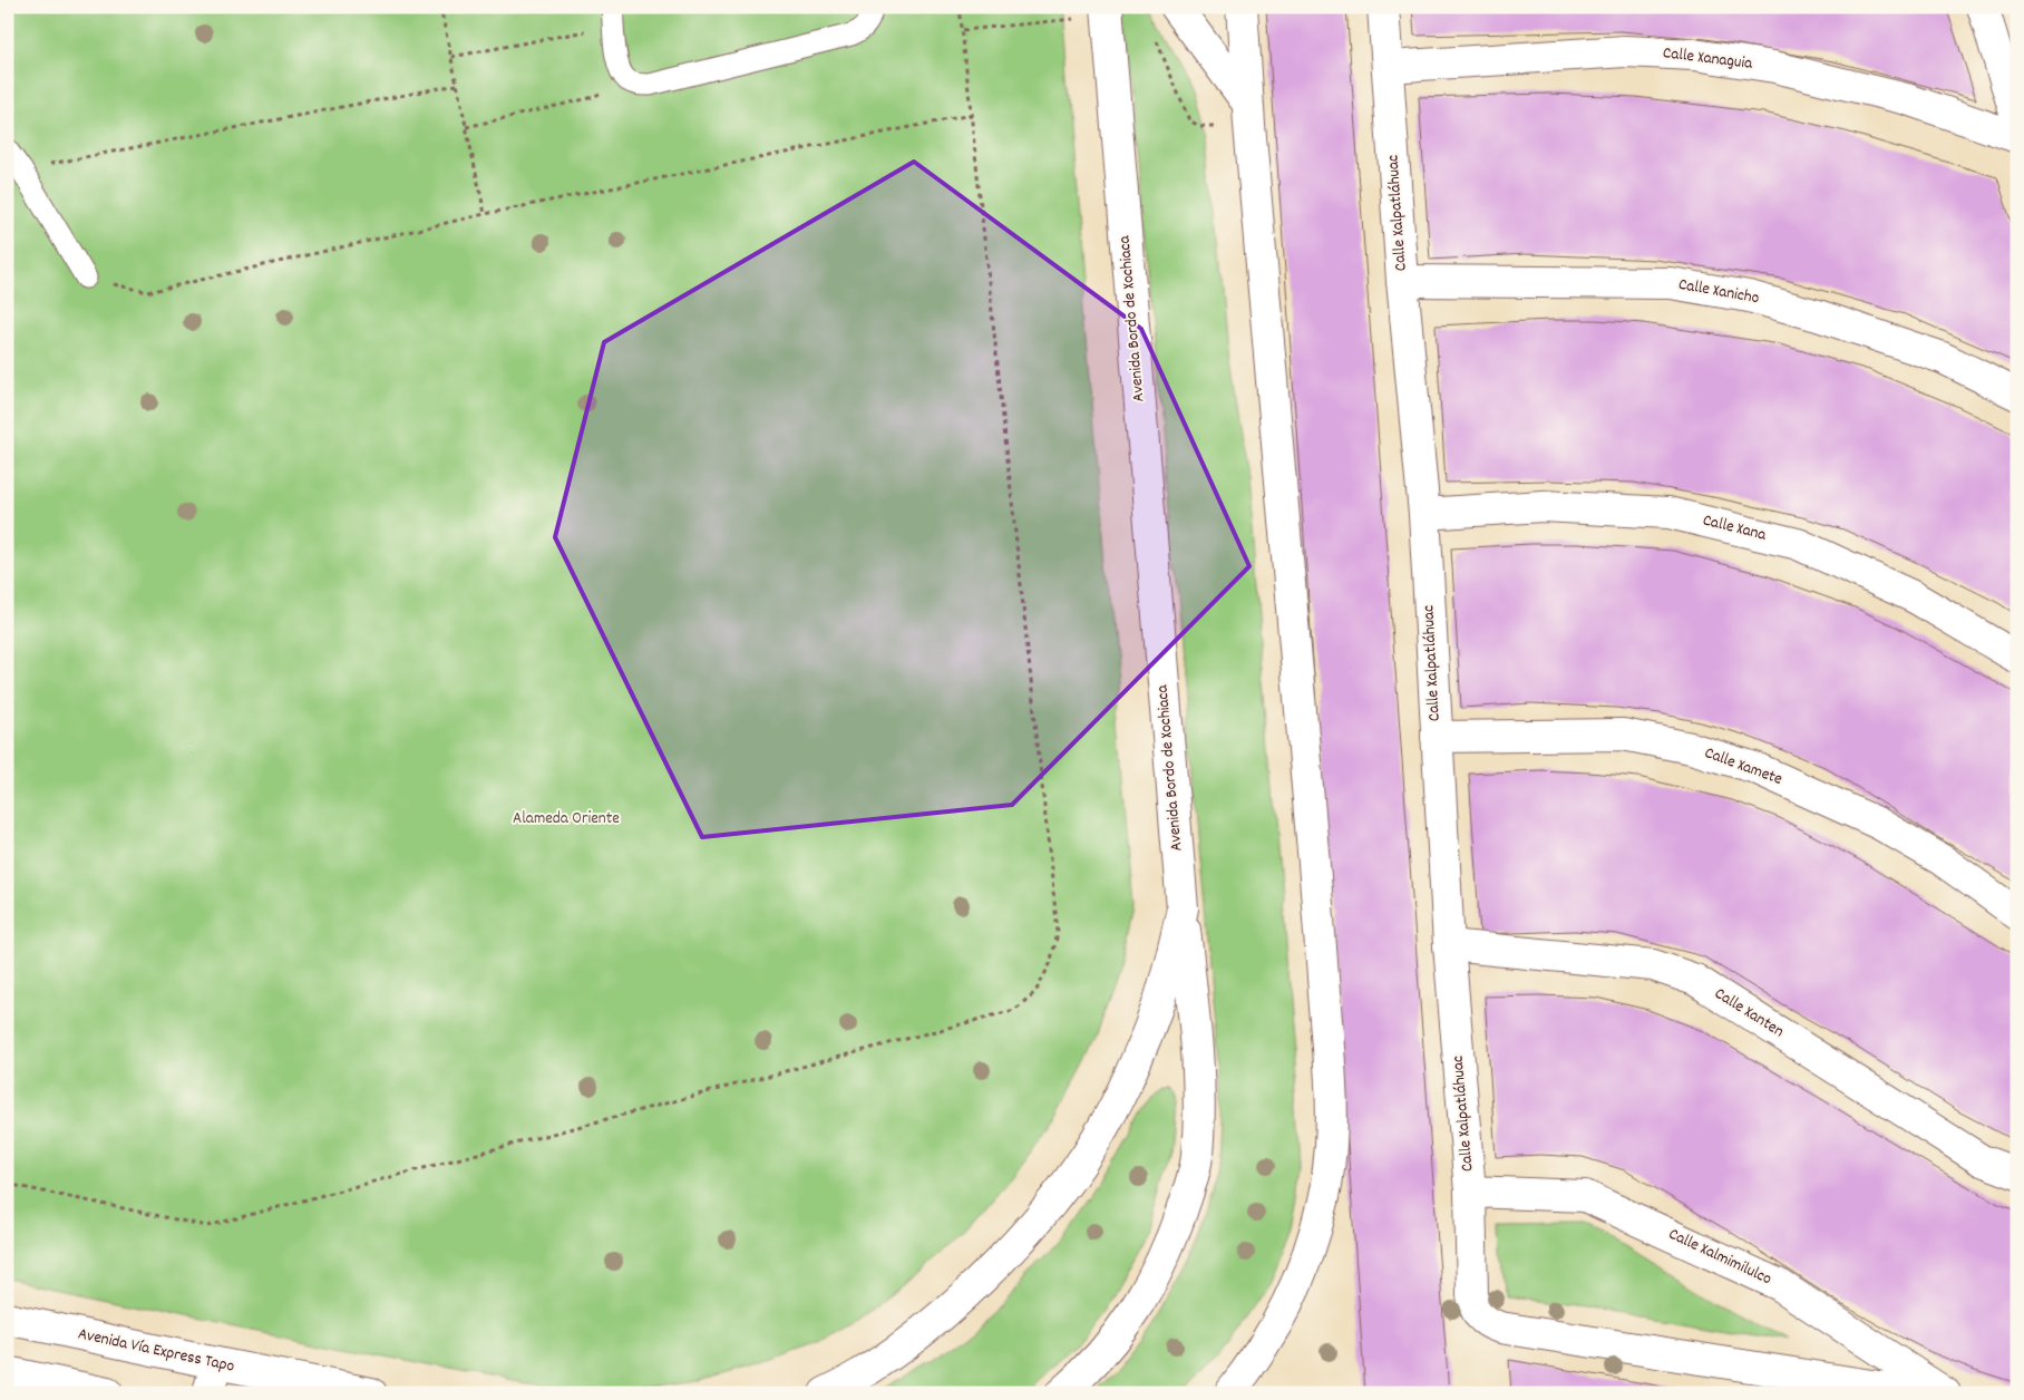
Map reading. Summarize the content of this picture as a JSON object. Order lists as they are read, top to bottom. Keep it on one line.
{"streets":{"street":["Calle Xanaguia","Calle Xalpatláhuac","Calle Xanicho","Avenida Bordo de Xochiaca","Calle Xana","Calle Xamete","Calle Xanten","Calle Xalmimilulco","Avenida Vía Express Tapo"]},"crossings":[["Calle Xanaguia","Calle Xalpatláhuac"],["Calle Xalpatláhuac","Calle Xanicho"],["Calle Xalpatláhuac","Calle Xana"],["Calle Xalpatláhuac","Calle Xamete"],["Calle Xalpatláhuac","Calle Xanten"],["Calle Xalpatláhuac","Calle Xalmimilulco"]],"parks":["Alameda Oriente"]}
